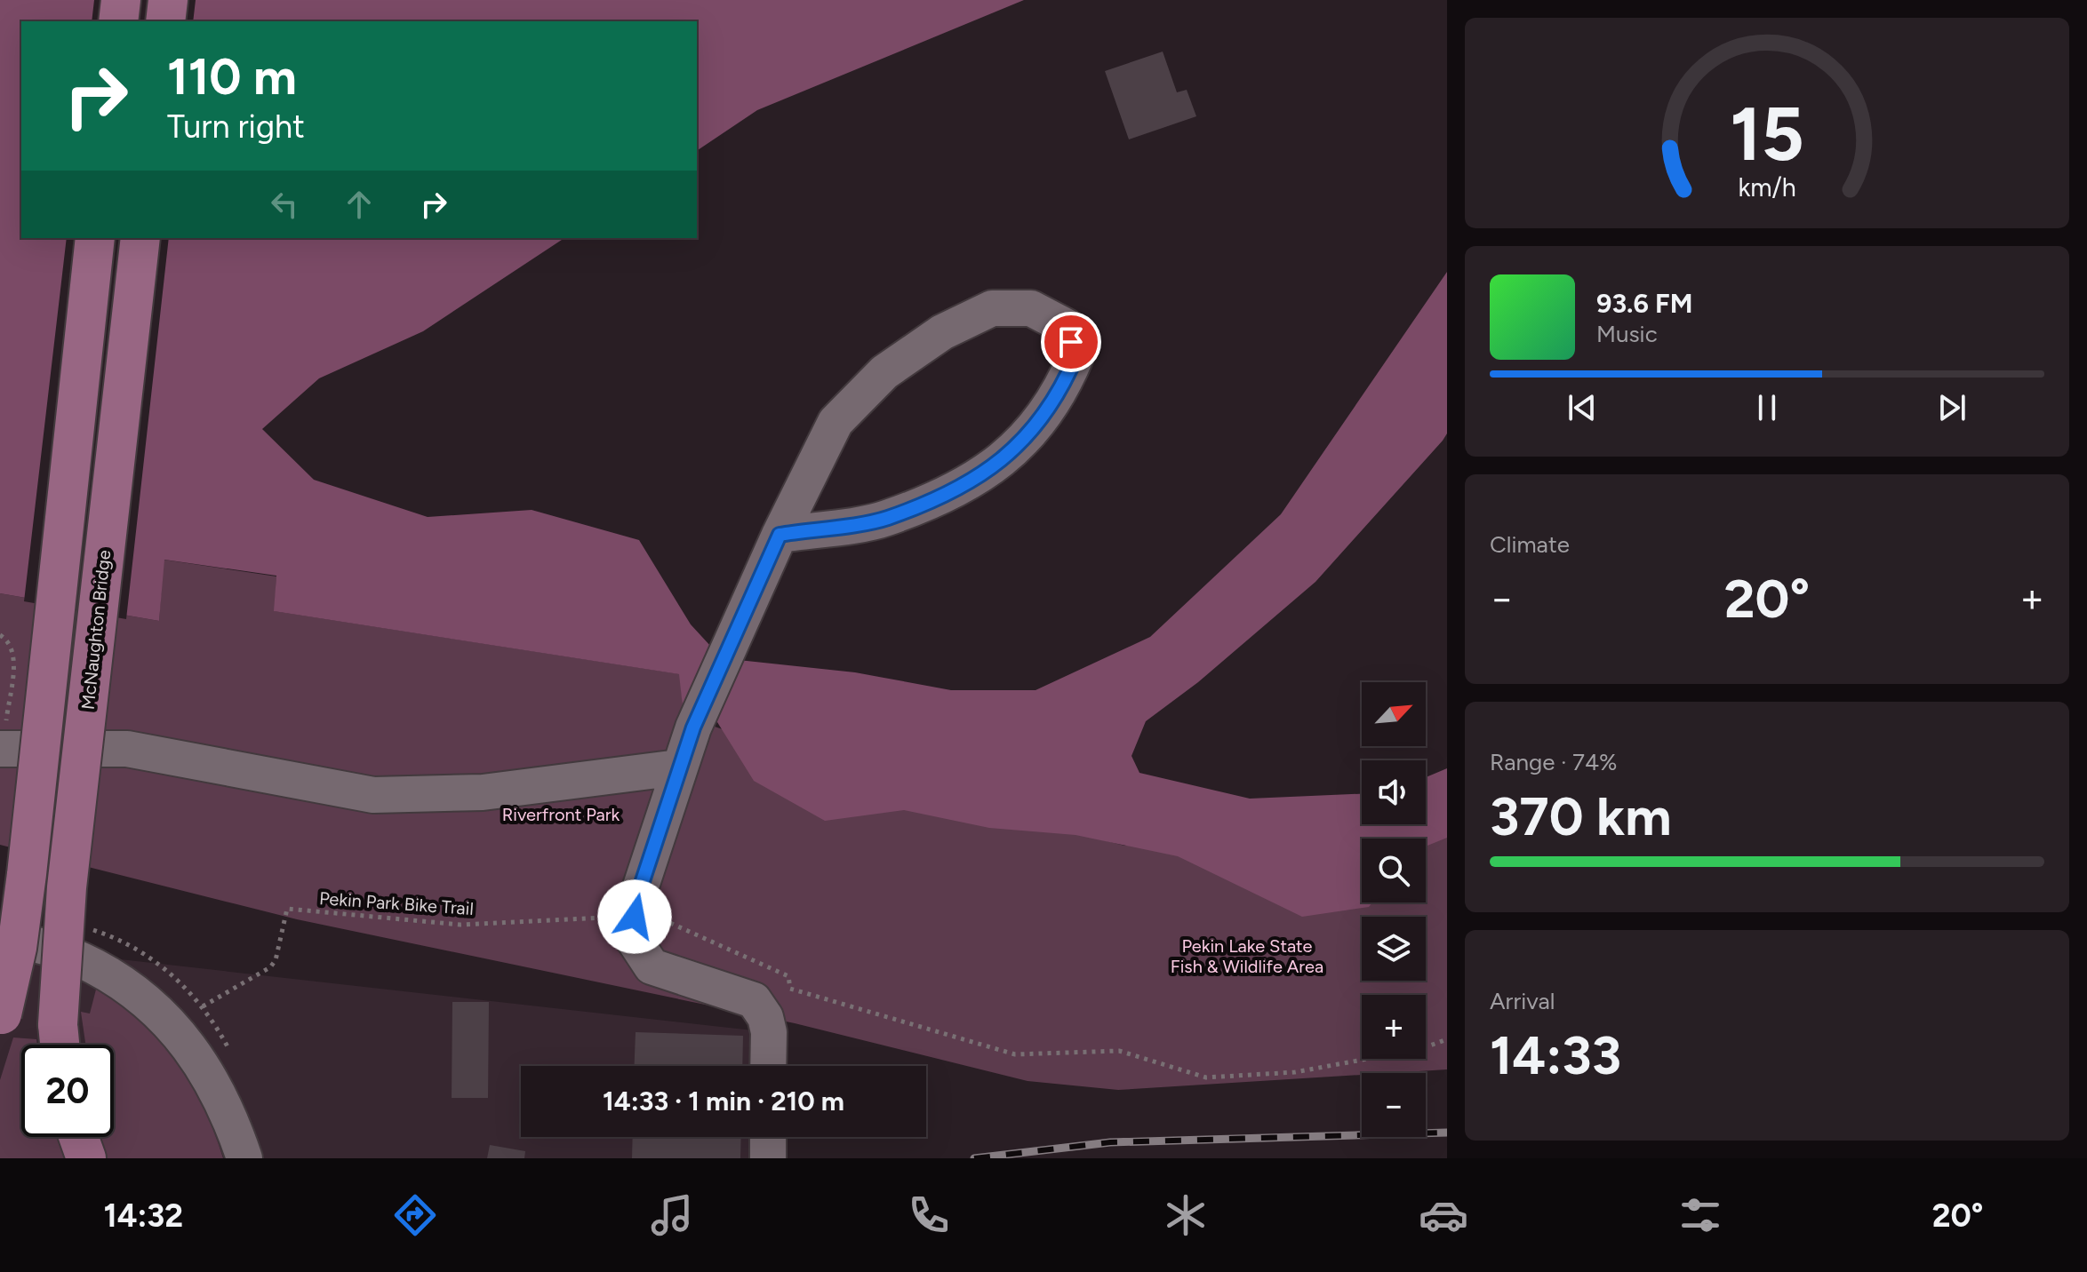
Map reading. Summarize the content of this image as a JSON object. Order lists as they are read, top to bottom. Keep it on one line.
{"streets":{"main road":["McNaughton Bridge"],"path":["Pekin Park Bike Trail"]},"parks":["Riverfront Park","Pekin Lake State Fish & Wildlife Area"],"north":"top right","page":{"turn":["110 m","Turn right"],"song":["93.6 FM","Music"],"tile":["Climate",["Range · 74%","370 km"],["Arrival","14:33"]],"heat":["−","20°","+"],"map_buttons":["+","−"],"limit":"20","trip":"14:33 · 1 min · 210 m","tabs":["14:32","20°"],"gauge":["15","km/h"]}}
